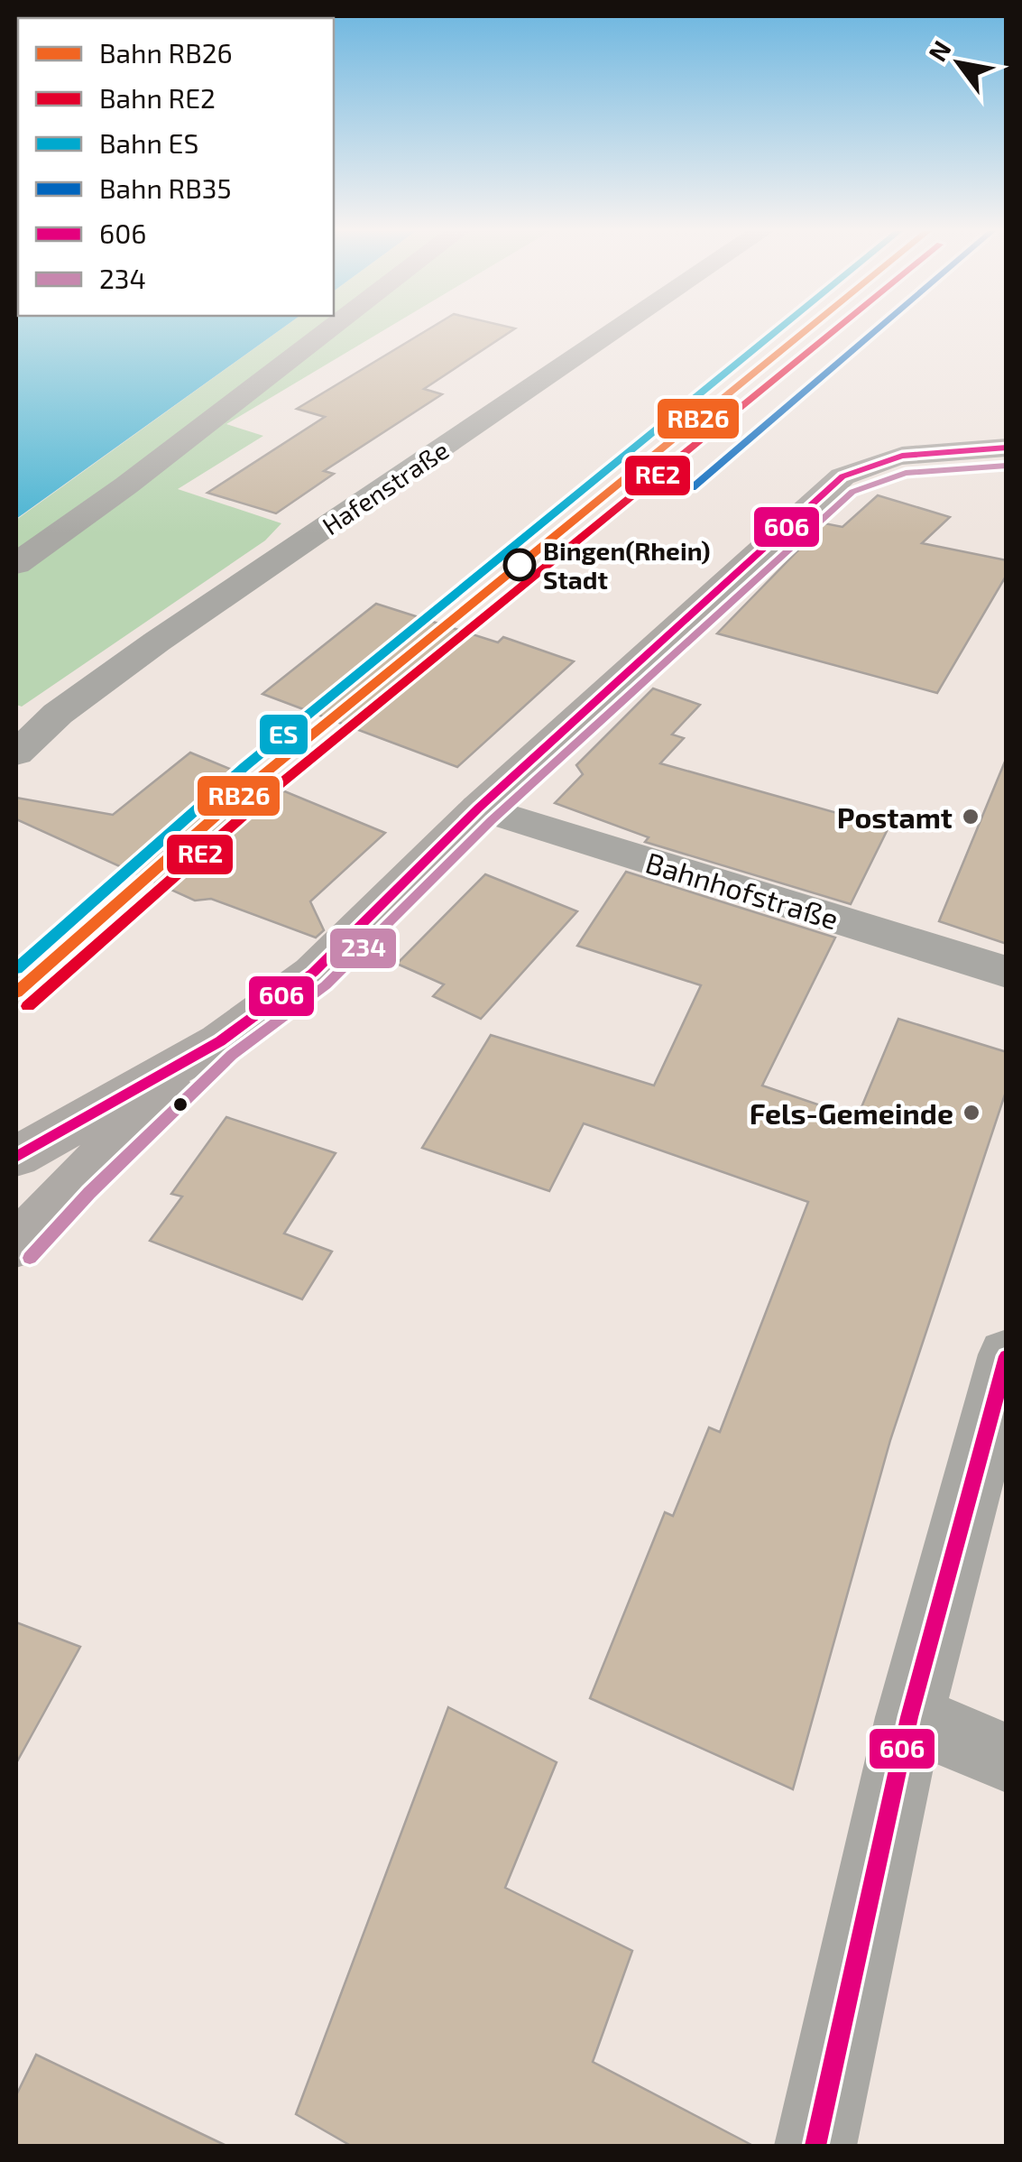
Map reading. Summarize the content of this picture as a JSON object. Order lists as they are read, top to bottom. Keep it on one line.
{"streets":{"street":["Hafenstraße","Bahnhofstraße"]},"places":["Bingen(Rhein) Stadt","Postamt","Fels-Gemeinde"],"lines":["rail line RB26","rail line RE2","rail line ES","rail line RB35","transit line 606","transit line 234"],"legend":["Bahn RB26","Bahn RE2","Bahn ES","Bahn RB35","606","234"],"north":"top left"}
